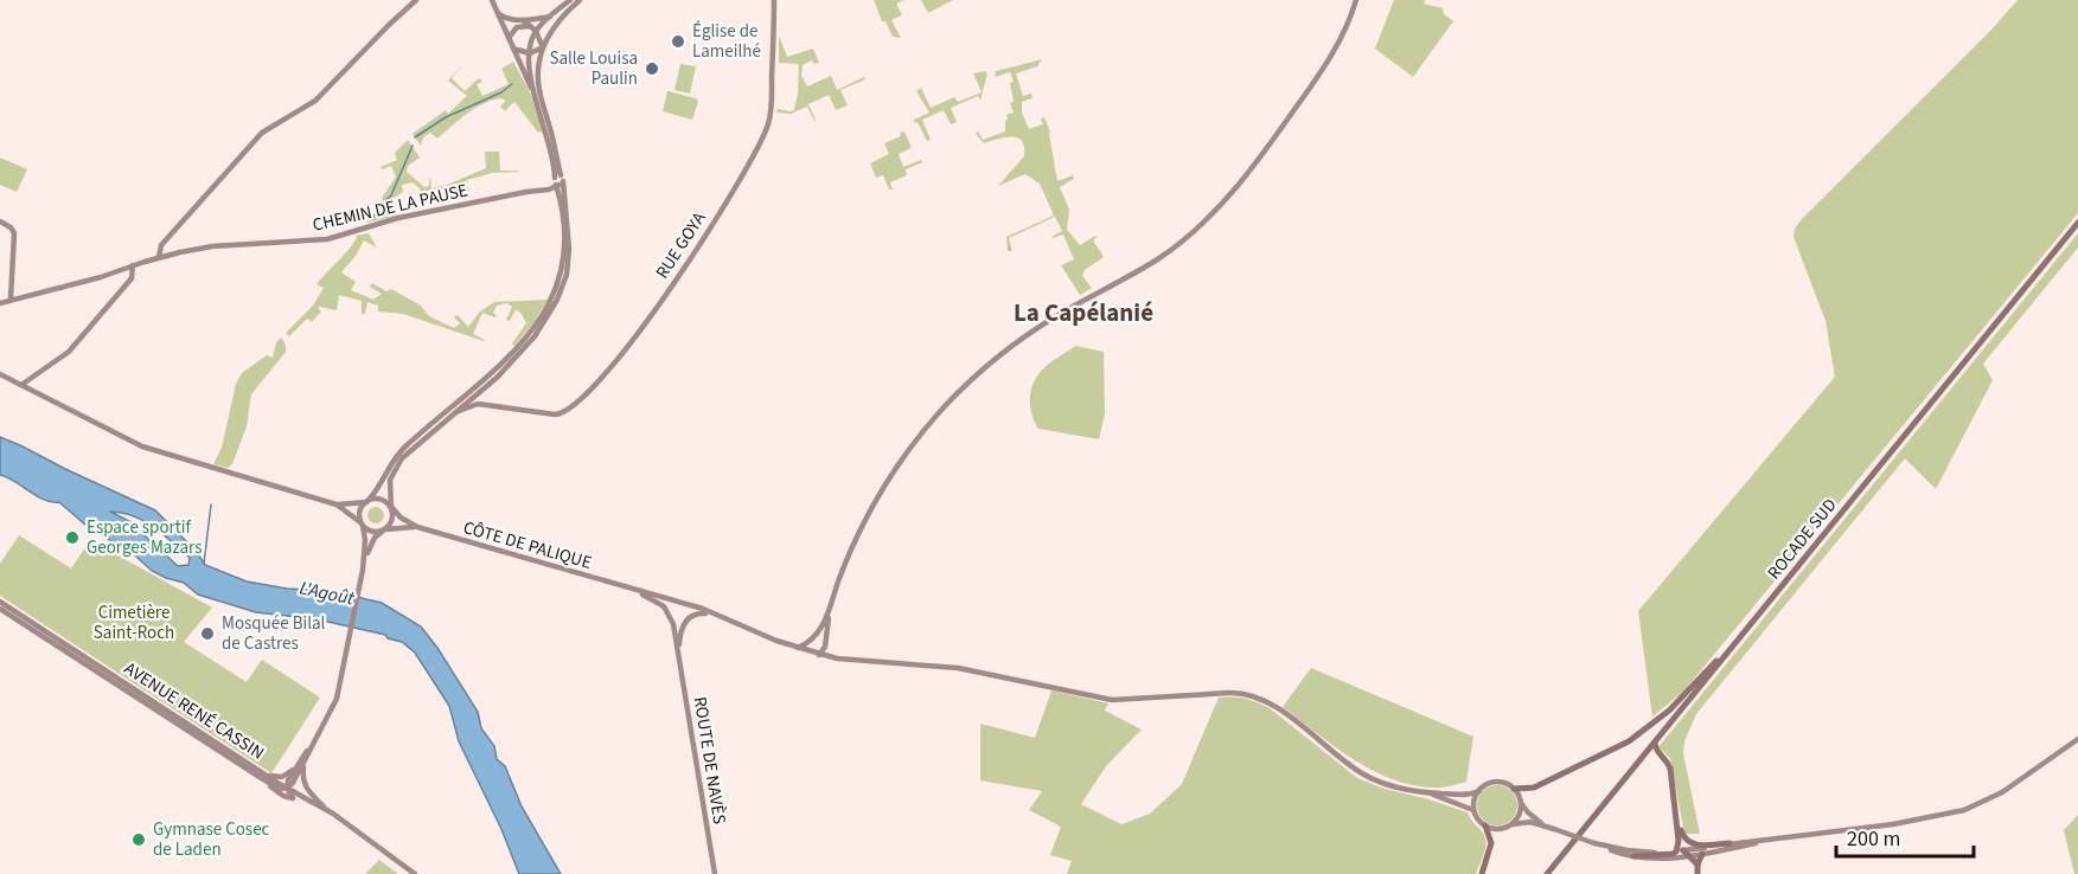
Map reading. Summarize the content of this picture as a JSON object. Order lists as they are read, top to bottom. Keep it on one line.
{"streets":{"main road":["ROCADE SUD"],"street":["CHEMIN DE LA PAUSE","RUE GOYA","CÔTE DE PALIQUE","AVENUE RENÉ CASSIN","ROUTE DE NAVÈS"]},"districts":["La Capélanié"],"water":["L'Agoût"],"parks":["Cimetière Saint-Roch"],"places":["Église de Lameilhé","Salle Louisa Paulin","Espace sportif Georges Mazars","Mosquée Bilal de Castres","Gymnase Cosec de Laden"],"scale_bar":"200 m"}
